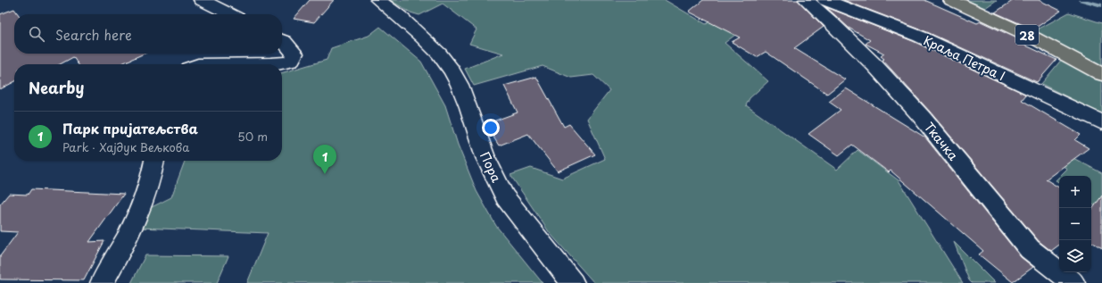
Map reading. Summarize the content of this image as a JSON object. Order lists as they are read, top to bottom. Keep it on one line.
{"streets":{"main road":["28"],"street":["Краља Петра I","Ткачка","Пора"]},"page":{"search":"Search here","heading":"Nearby","list":[{"mark":"1","name":"Парк пријатељства","note":"Park · Хајдук Вељкова","value":"50 m"}],"pins":"1","map_buttons":["+","−"]}}
